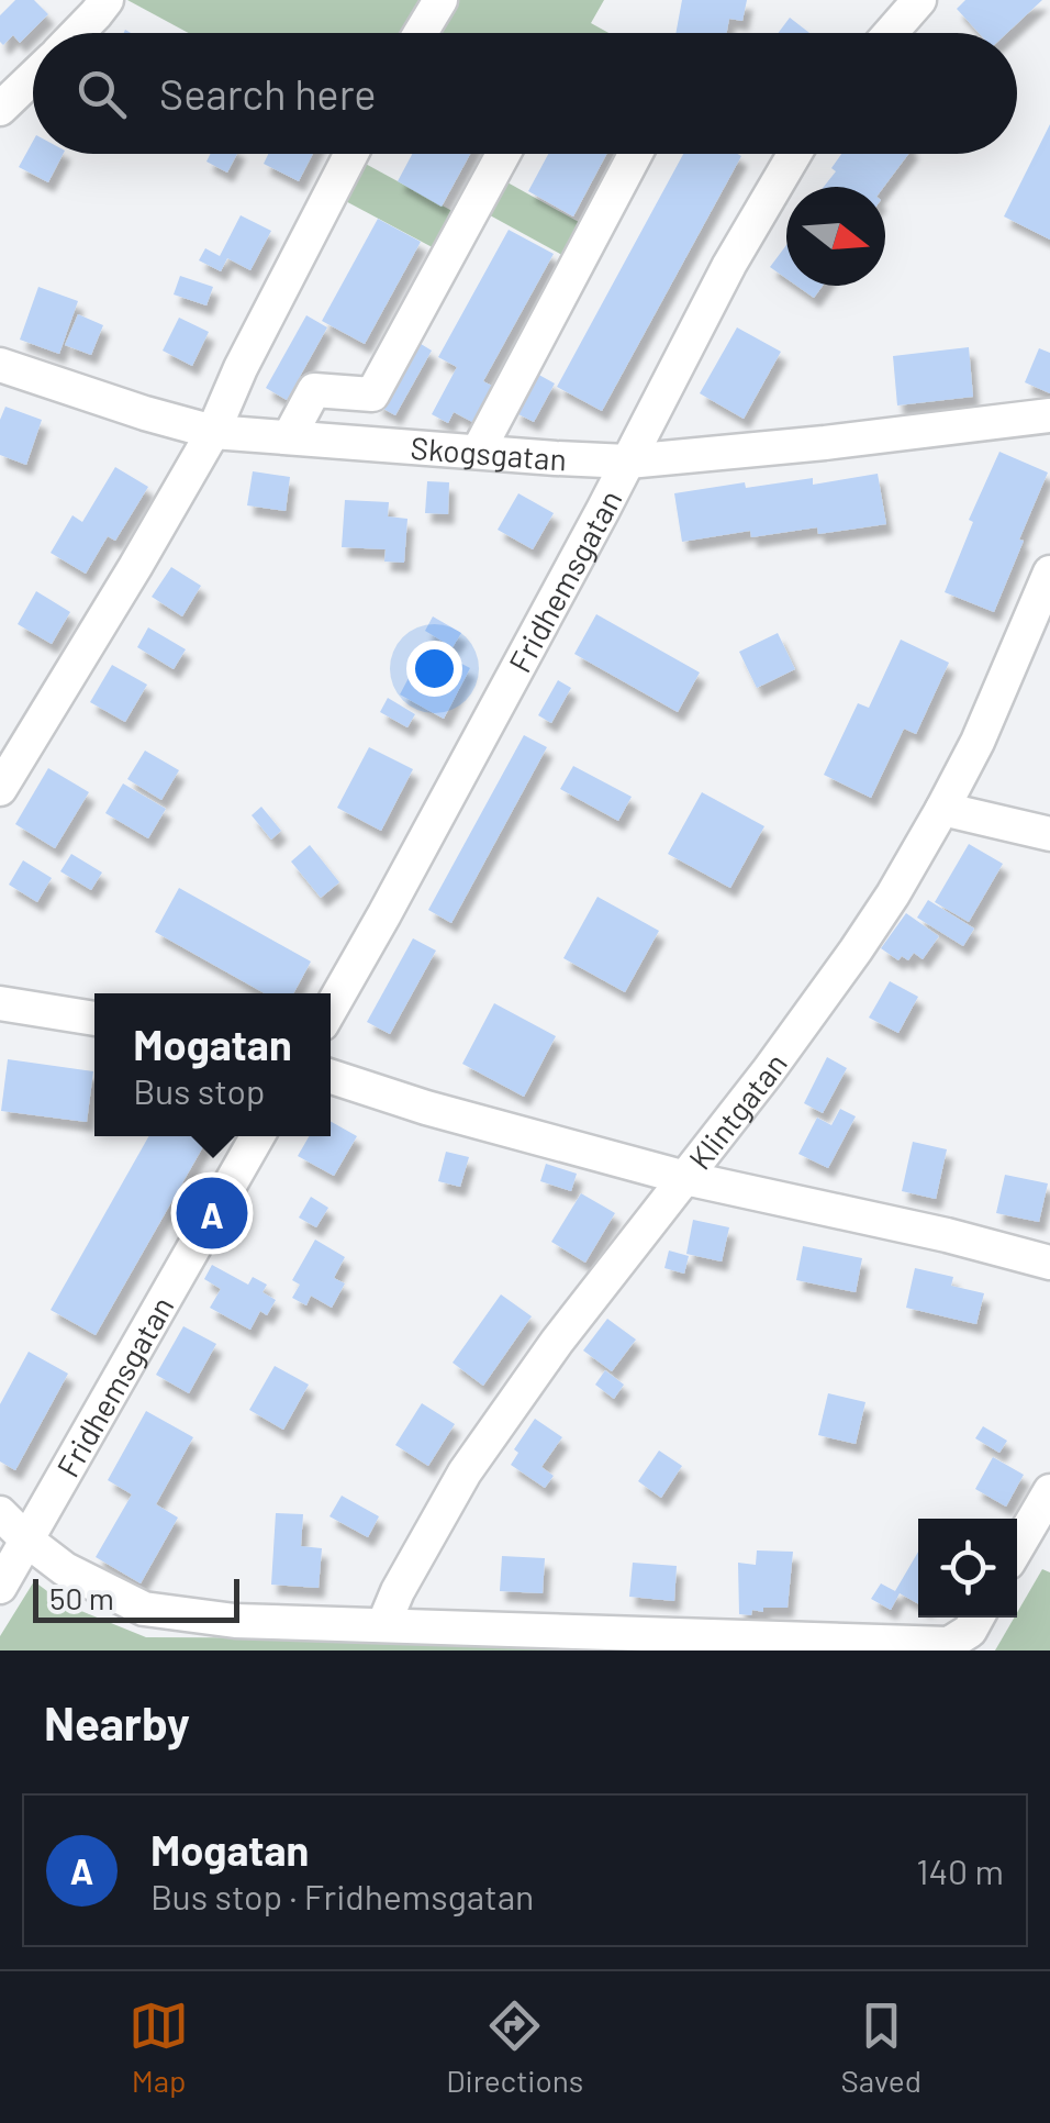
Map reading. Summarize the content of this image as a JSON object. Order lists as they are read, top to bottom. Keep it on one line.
{"streets":{"street":["Skogsgatan","Fridhemsgatan","Klintgatan"]},"crossings":[["Skogsgatan","Fridhemsgatan"]],"scale_bar":"50 m","north":"right","page":{"search":"Search here","popup":["Mogatan","Bus stop"],"pins":"A","scale":"50 m","heading":"Nearby","list":[{"mark":"A","name":"Mogatan","note":"Bus stop · Fridhemsgatan","value":"140 m"}],"nav":["Map","Directions","Saved"]}}
